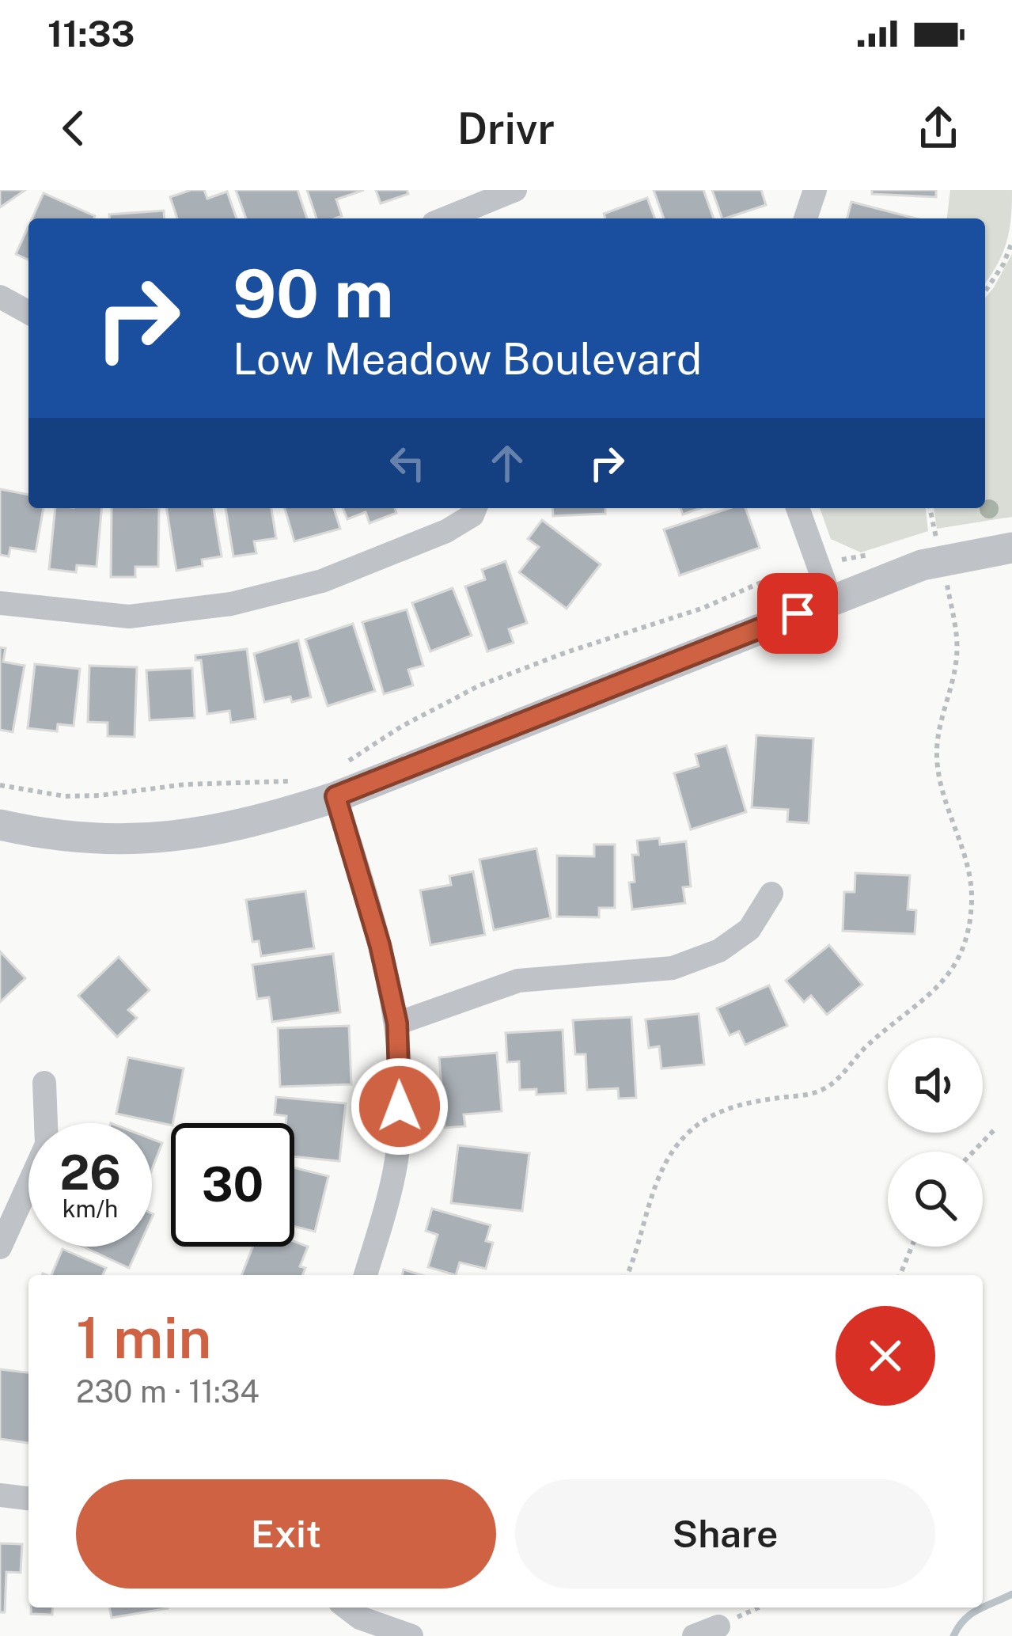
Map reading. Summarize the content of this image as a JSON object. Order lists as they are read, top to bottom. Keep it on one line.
{"page":{"status":"11:33","header":"Drivr","turn":["90 m","Low Meadow Boulevard"],"speed":"26 km/h","limit":"30","heading":["1 min","230 m · 11:34"],"buttons":["Exit","Share"]}}
